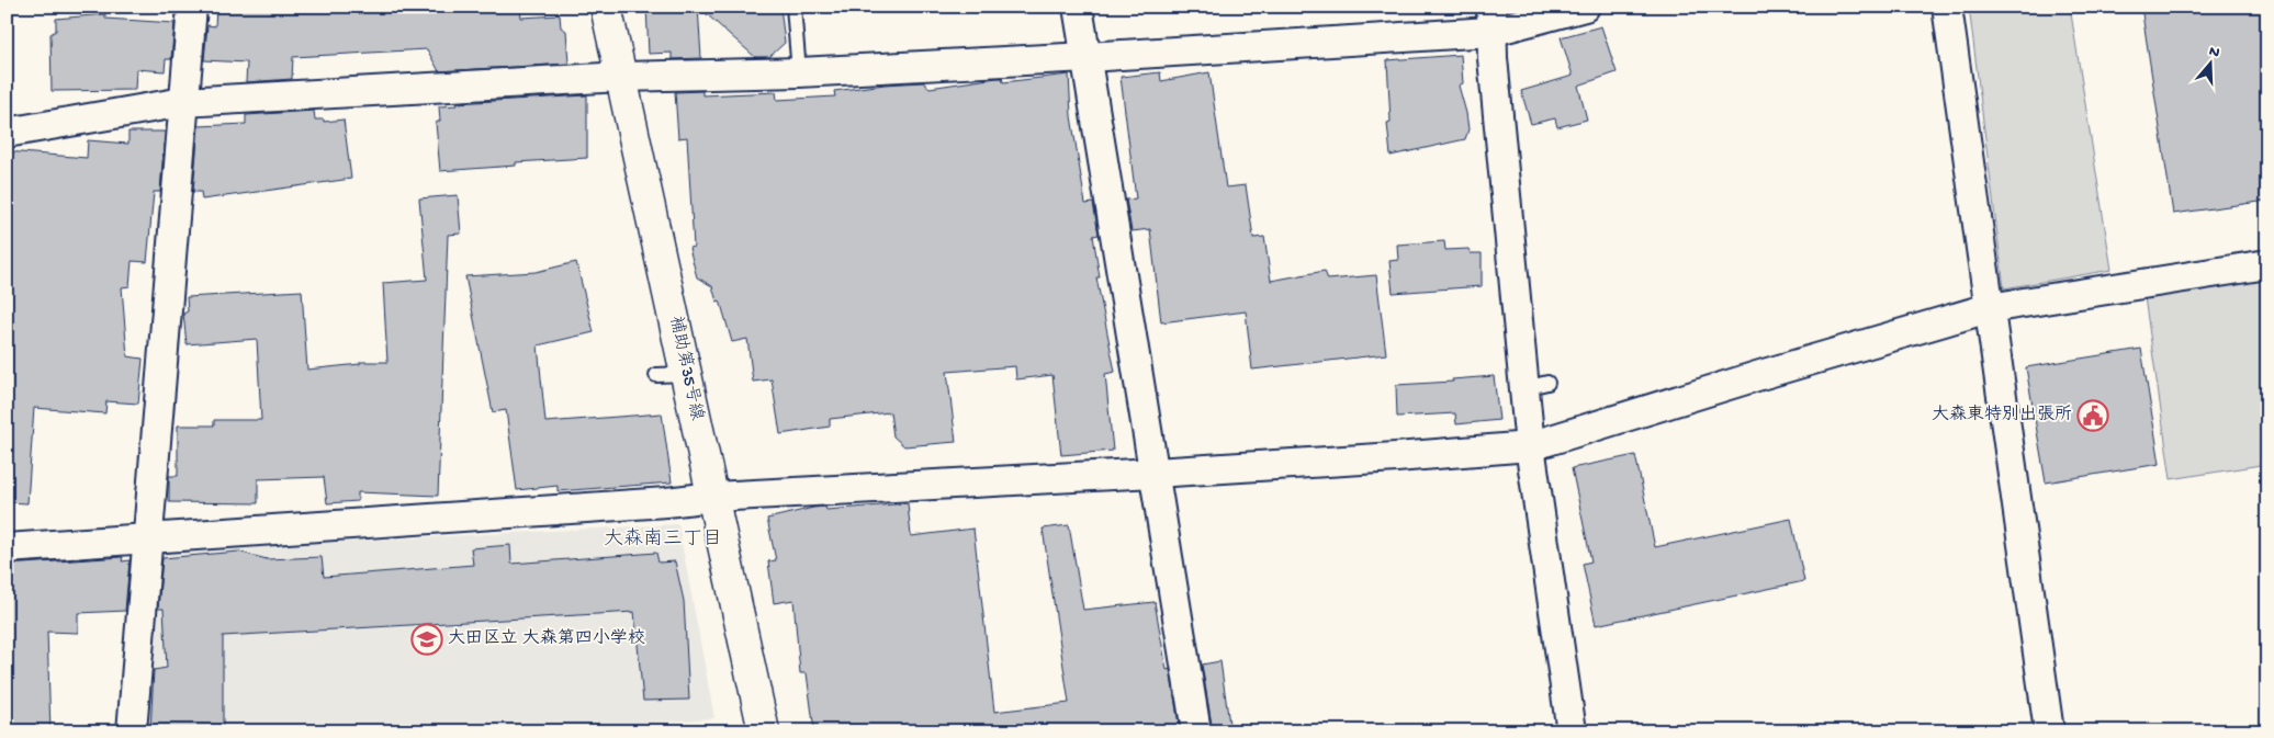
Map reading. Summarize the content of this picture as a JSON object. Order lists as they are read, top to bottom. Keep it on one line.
{"streets":{"street":["補助第35号線"]},"districts":["大森南三丁目"],"places":{"public building":["大森東特別出張所"],"school or university":["大田区立 大森第四小学校"]},"north":"top"}
